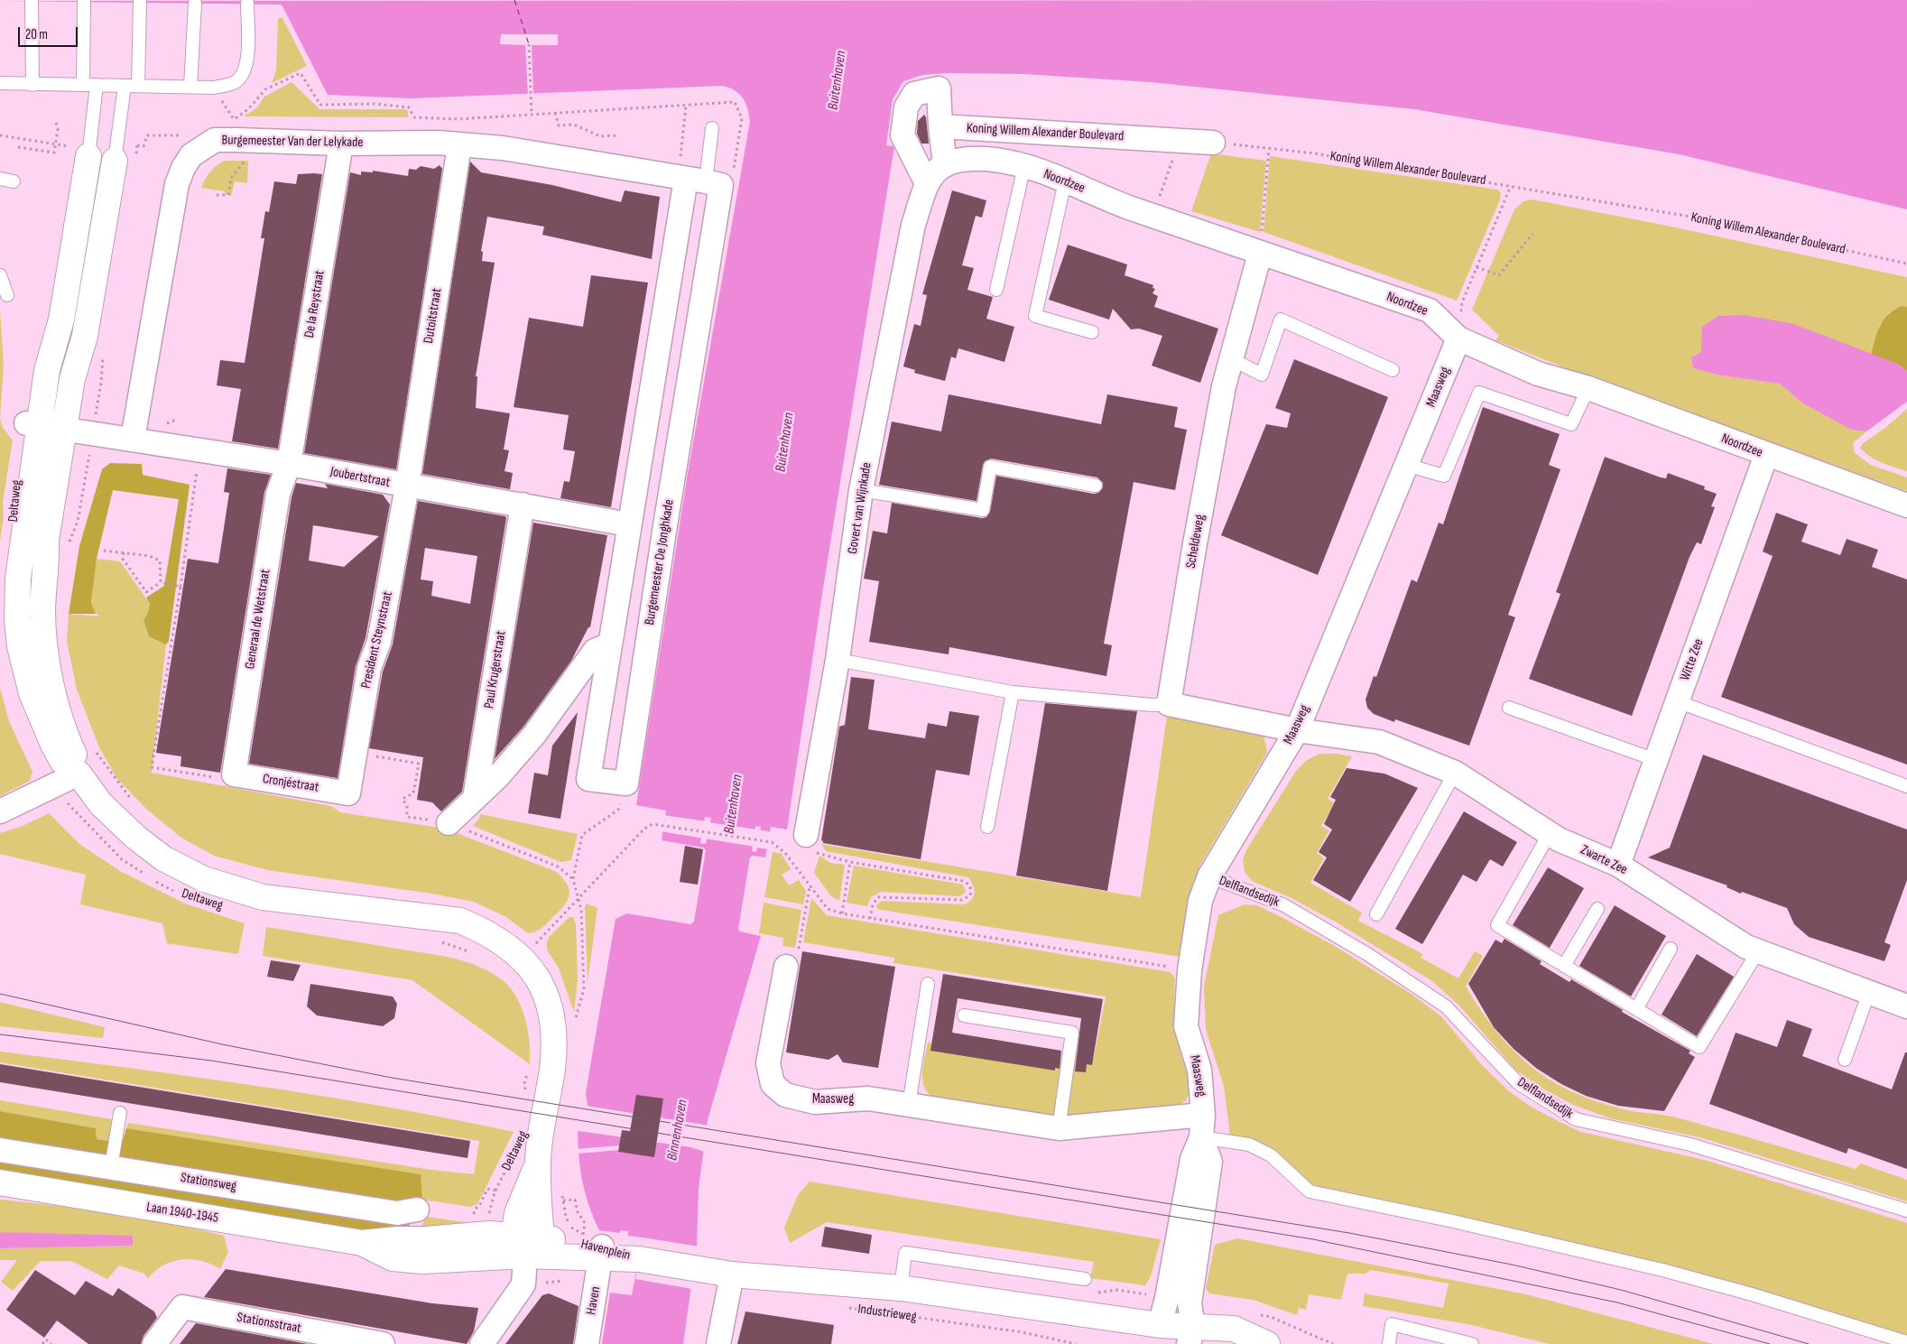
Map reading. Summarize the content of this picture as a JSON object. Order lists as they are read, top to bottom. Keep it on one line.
{"streets":{"main road":["Deltaweg","Laan 1940-1945","Havenplein","Industrieweg"],"street":["Koning Willem Alexander Boulevard","Burgemeester Van der Lelykade","Noordzee","De la Reystraat","Dutoitstraat","Maasweg","Joubertstraat","Govert van Wijnkade","Scheldeweg","Burgemeester De Jonghkade","Generaal de Wetstraat","President Steynstraat","Witte Zee","Paul Krugerstraat","Cronjéstraat","Zwarte Zee","Stationsweg","Haven","Stationsstraat"],"lane":["Delflandsedijk"]},"crossings":[["Burgemeester Van der Lelykade","De la Reystraat"],["Burgemeester Van der Lelykade","Dutoitstraat"],["Burgemeester Van der Lelykade","Joubertstraat"],["Burgemeester Van der Lelykade","Burgemeester De Jonghkade"],["Noordzee","Maasweg"],["Noordzee","Scheldeweg"],["Noordzee","Witte Zee"],["De la Reystraat","Joubertstraat"],["De la Reystraat","Generaal de Wetstraat"],["Dutoitstraat","Joubertstraat"],["Dutoitstraat","President Steynstraat"],["Maasweg","Zwarte Zee"],["Maasweg","Delflandsedijk"],["Maasweg","Industrieweg"],["Joubertstraat","Deltaweg"],["Joubertstraat","Burgemeester De Jonghkade"],["Joubertstraat","Generaal de Wetstraat"],["Joubertstraat","President Steynstraat"],["Joubertstraat","Paul Krugerstraat"],["Deltaweg","Laan 1940-1945"],["Deltaweg","Havenplein"],["Generaal de Wetstraat","Cronjéstraat"],["President Steynstraat","Cronjéstraat"],["Witte Zee","Zwarte Zee"],["Laan 1940-1945","Havenplein"],["Havenplein","Haven"],["Havenplein","Industrieweg"]],"water":["Buitenhaven","Binnenhaven"],"scale_bar":"20 m"}
